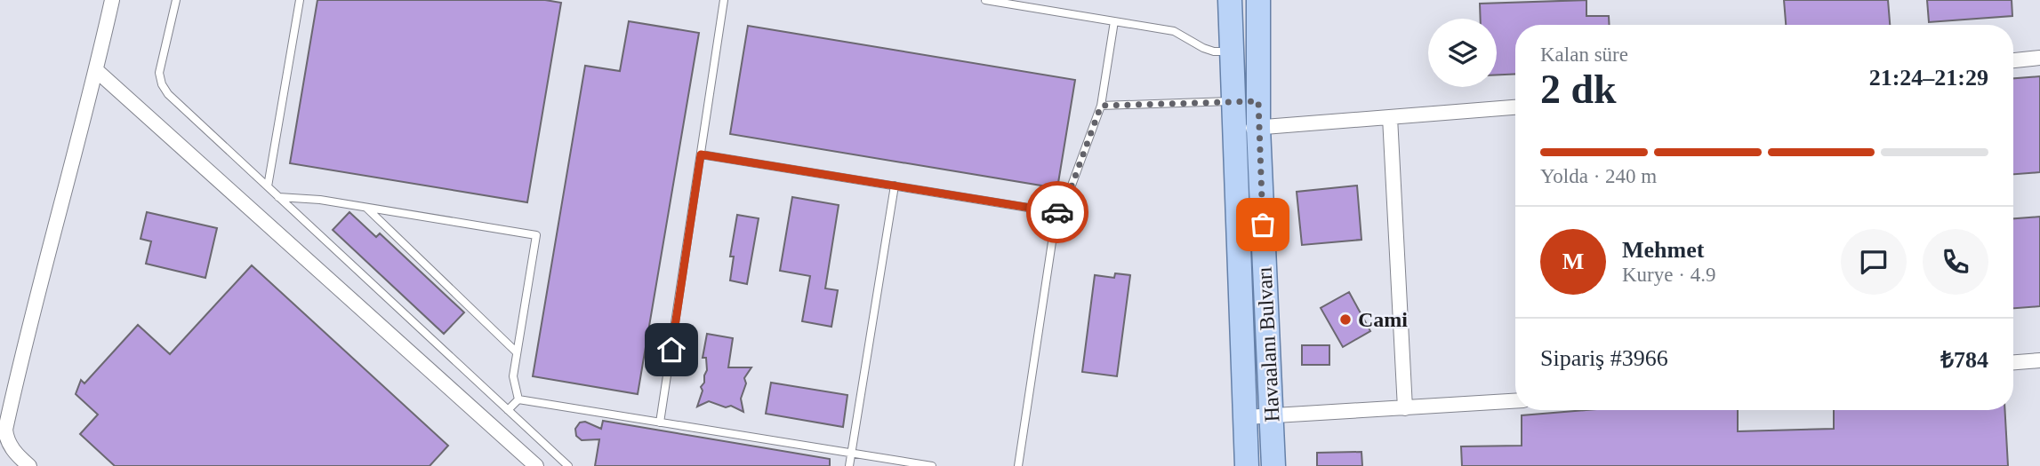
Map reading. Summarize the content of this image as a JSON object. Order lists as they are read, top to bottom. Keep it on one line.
{"streets":{"main road":["Havaalanı Bulvarı"]},"places":["Cami"],"page":{"heading":["2 dk","Kalan süre","21:24–21:29"],"panel":["Mehmet","Kurye · 4.9","Sipariş #3966","₺784"],"bar":"Yolda · 240 m","round":"M"}}
